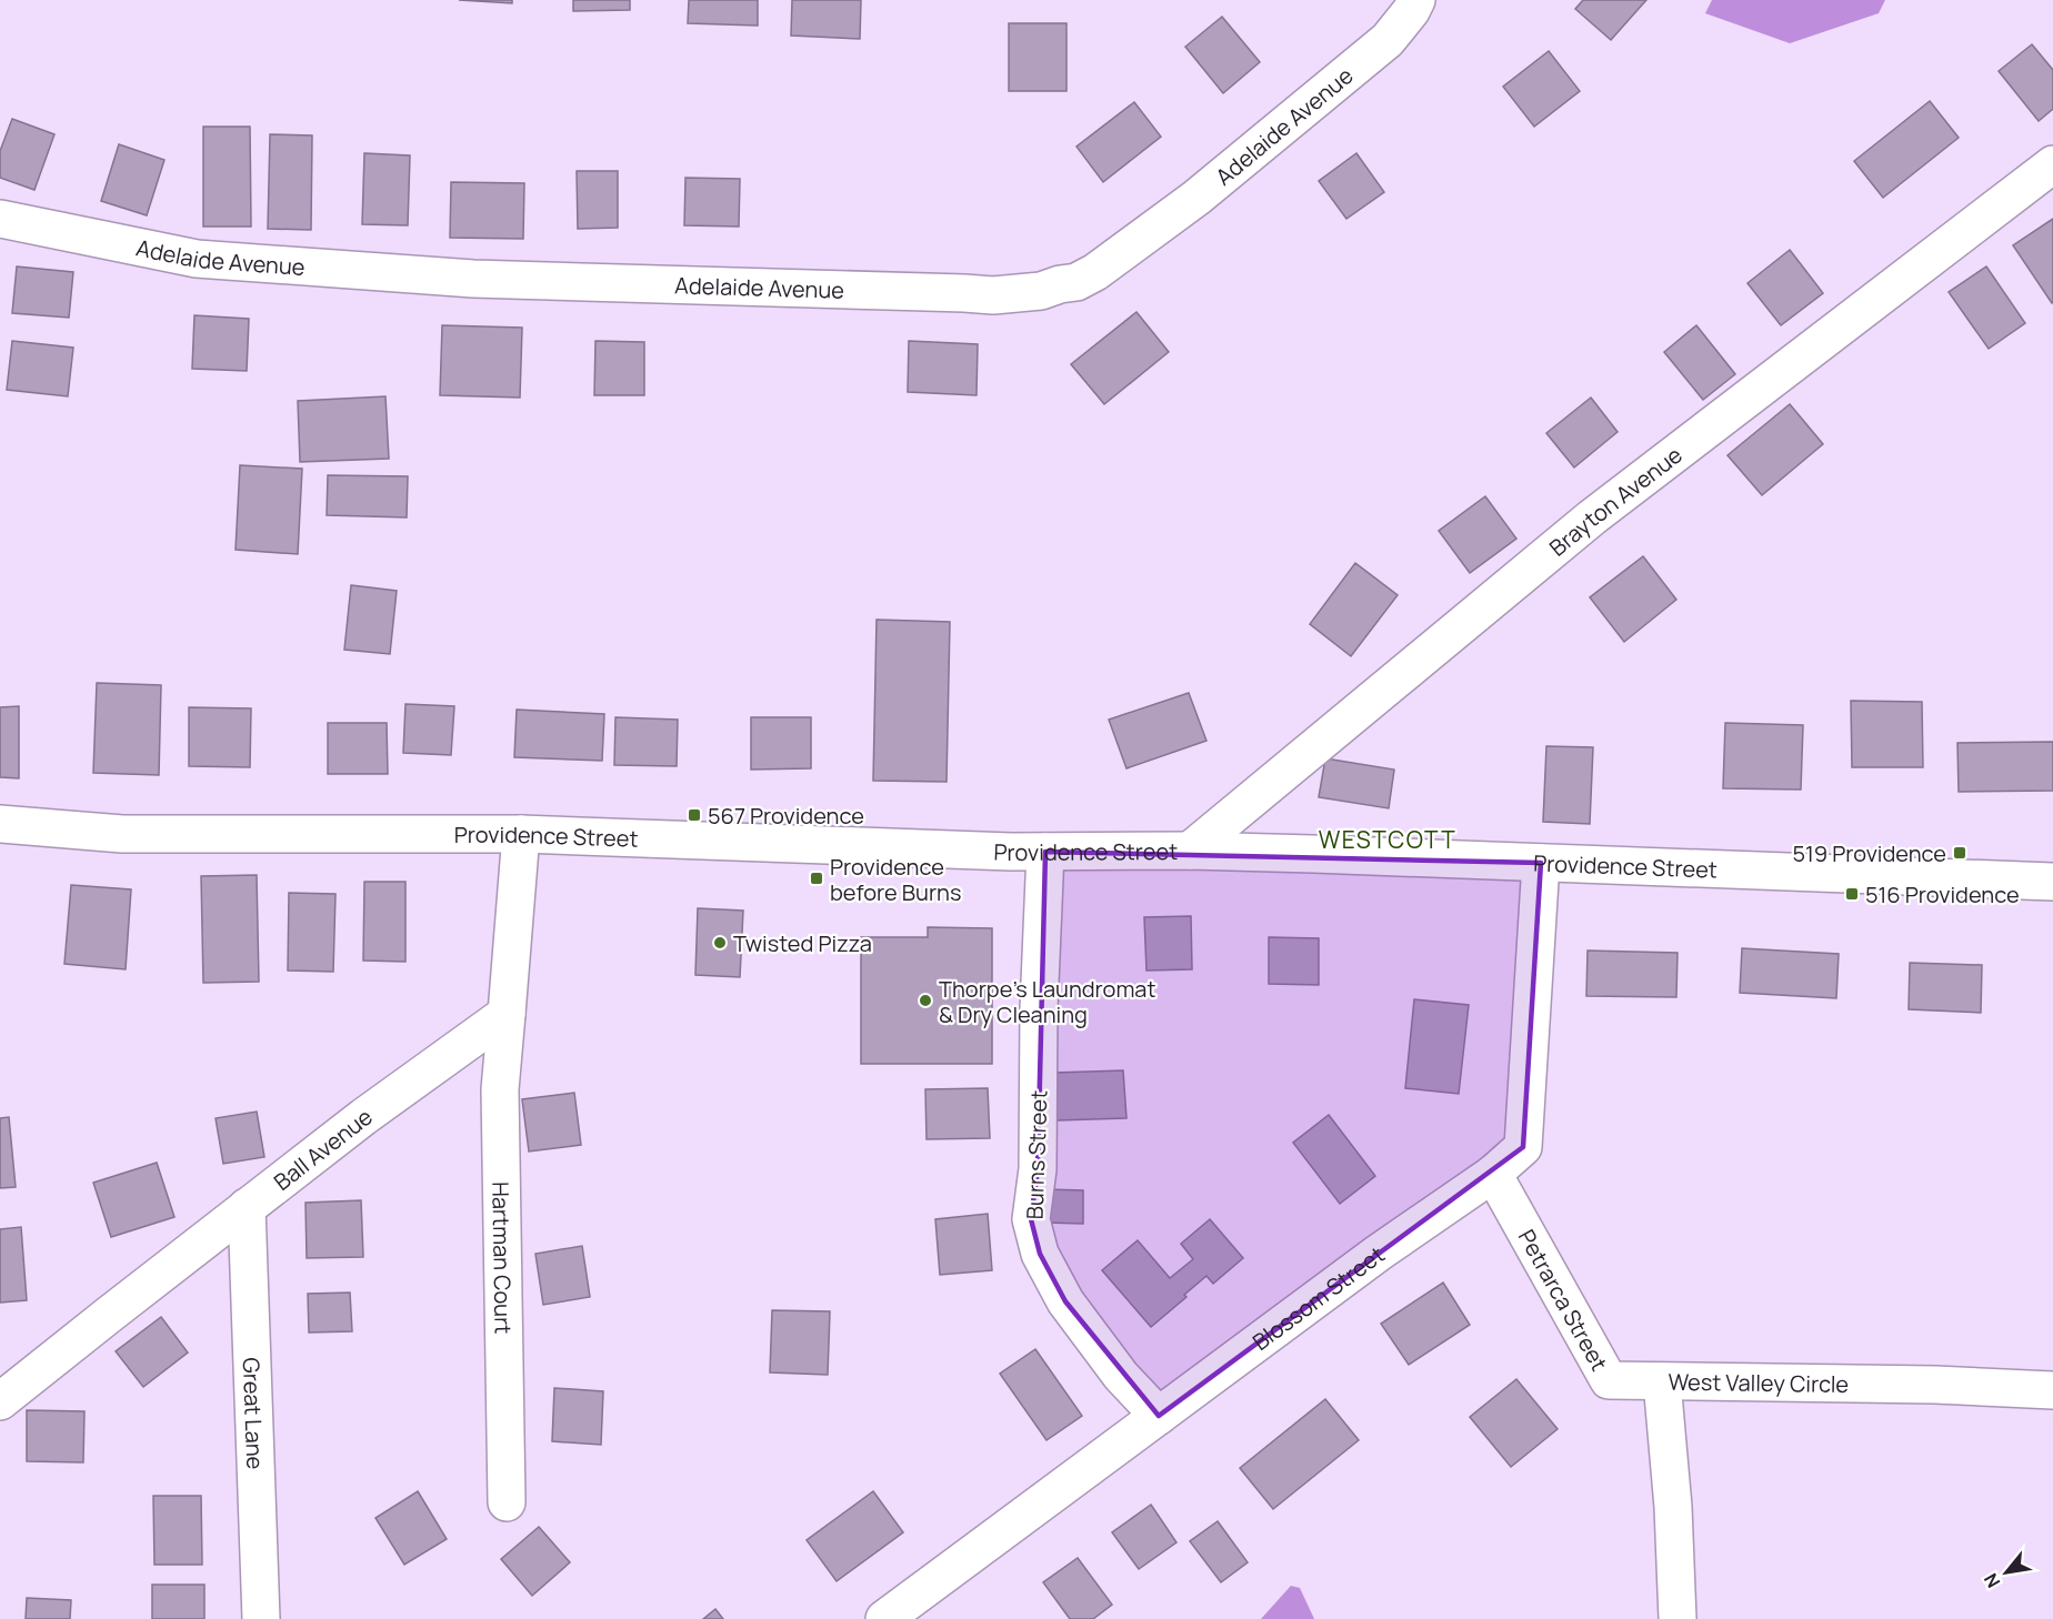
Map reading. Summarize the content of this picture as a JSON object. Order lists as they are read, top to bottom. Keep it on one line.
{"streets":{"street":["Adelaide Avenue","Brayton Avenue","Providence Street","Ball Avenue","Burns Street","Hartman Court","Blossom Street","Petrarca Street","West Valley Circle","Great Lane"]},"crossings":[["Brayton Avenue","Providence Street"],["Providence Street","Burns Street"],["Providence Street","Blossom Street"],["Ball Avenue","Hartman Court"],["Ball Avenue","Great Lane"],["Burns Street","Blossom Street"],["Blossom Street","Petrarca Street"],["Petrarca Street","West Valley Circle"]],"districts":["WESTCOTT"],"places":{"transit":["567 Providence","519 Providence","Providence before Burns","516 Providence"],"other":["Twisted Pizza","Thorpe's Laundromat & Dry Cleaning"]},"north":"bottom left"}
